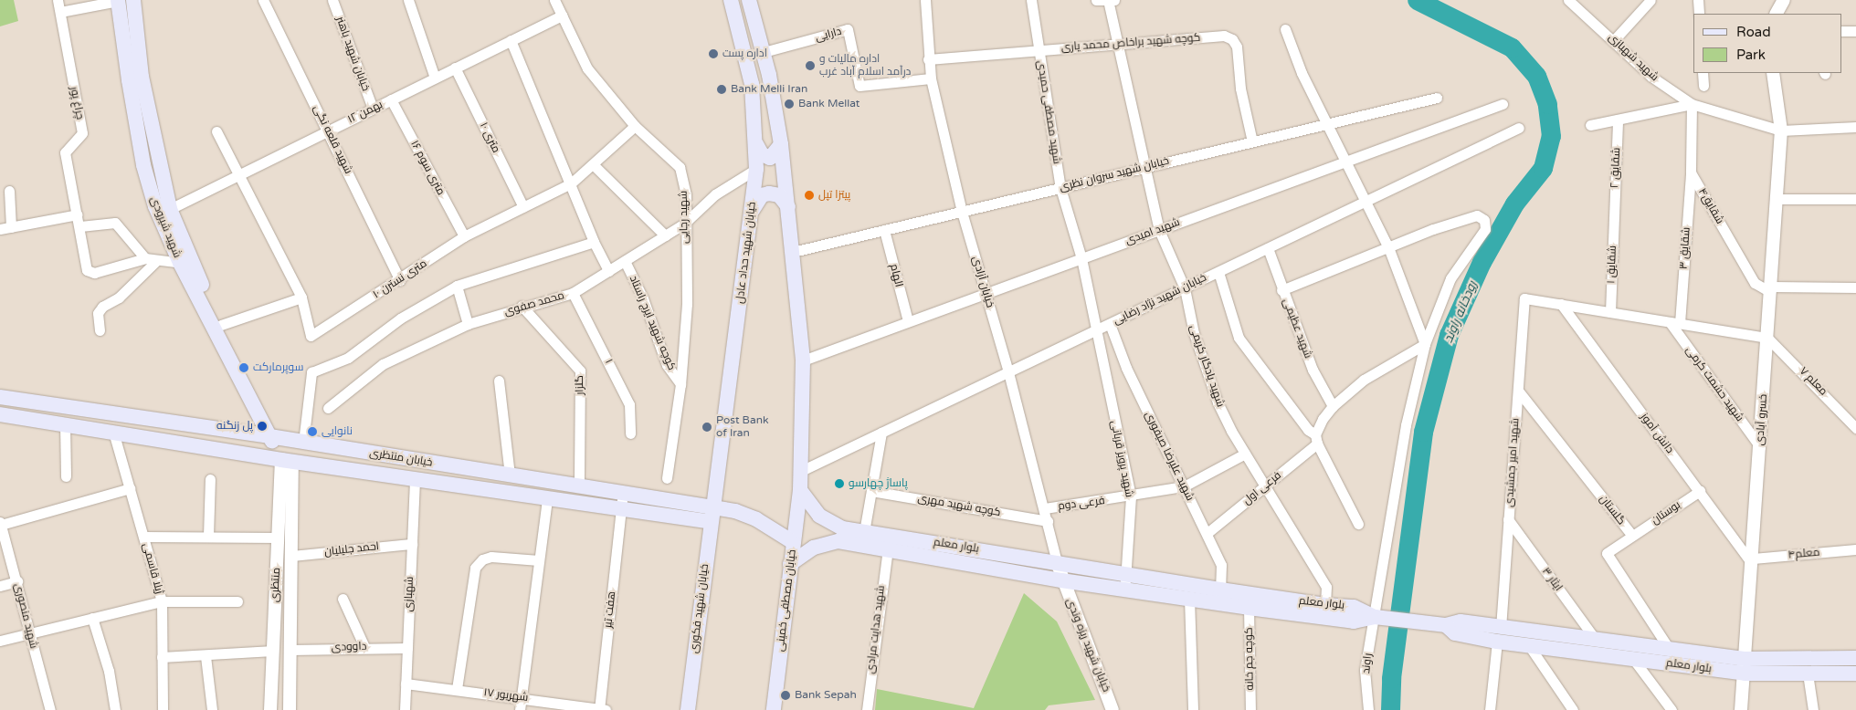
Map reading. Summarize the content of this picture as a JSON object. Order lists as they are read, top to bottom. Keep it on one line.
{"streets":{"main road":["شهید شیرودی","خیابان شهید حداد عادل","خیابان منتظری","بلوار معلم","خیابان مصطفی خمینی","خیابان شهید فکوری"],"street":["دارایی","کوچه شهید براخاص محمد یاری","خیابان شهید باهنر","شهید شهبازی","چراغ پور","۱۲ بهمن","شهید مصطفی حمیدی","۱۰ متری","شهید قلعه نگی","۱۶ متری سوم","شقایق ۲","خیابان شهید سروان نظری","شقایق۴","شهید رجایی","شهید امیدی","شقایق ۳","شقایق ۱","الهام","۱۰ متری نسترن","خیابان آزادی","خیابان شهید نژاد رضایی","محمد صفوی","کوچه شهید ایرج راستاد","شهید عظیمی","۱","شهید یادگار کریمی","معلم ۷","شهید حشمت کرمی","گلزار","خسرو آبادی","دانش آموز","شهید علیرضا صیفوری","شهید پرویز قربانی","شهید امیر جمشیدی","فرعی اول","فرعی دوم","کوچه شهید مهری","گلستان","بوستان","احمد جلیلیان","معلم۴","ژیلا قاسمی","ایثار ۳","منتظری","شهبازی","هفت تیر","شهید منصوری","شهید هدایت مرادی","خیابان شهید ریزه وندی","داوودی","کوچه جم خانه","راوند","۱۷ شهریور"]},"crossings":[["دارایی","خیابان آزادی"],["کوچه شهید براخاص محمد یاری","شهید مصطفی حمیدی"],["کوچه شهید براخاص محمد یاری","خیابان شهید سروان نظری"],["کوچه شهید براخاص محمد یاری","خیابان آزادی"],["کوچه شهید براخاص محمد یاری","شهید یادگار کریمی"],["خیابان شهید باهنر","۱۲ بهمن"],["شهید شهبازی","خسرو آبادی"],["۱۲ بهمن","۱۰ متری"],["۱۲ بهمن","شهید قلعه نگی"],["۱۲ بهمن","۱۶ متری سوم"],["۱۲ بهمن","شهید رجایی"],["۱۲ بهمن","شهید شیرودی"],["۱۲ بهمن","۱۰ متری نسترن"],["شهید مصطفی حمیدی","خیابان شهید سروان نظری"],["شهید مصطفی حمیدی","شهید امیدی"],["شهید مصطفی حمیدی","خیابان شهید نژاد رضایی"],["شهید مصطفی حمیدی","شهید پرویز قربانی"],["۱۰ متری","۱۰ متری نسترن"],["شهید قلعه نگی","۱۰ متری نسترن"],["۱۶ متری سوم","۱۰ متری نسترن"],["شقایق ۲","شقایق ۱"],["خیابان شهید سروان نظری","الهام"],["خیابان شهید سروان نظری","خیابان آزادی"],["خیابان شهید سروان نظری","شهید یادگار کریمی"],["شقایق۴","شقایق ۳"],["شقایق۴","خسرو آبادی"],["شهید رجایی","۱۰ متری نسترن"],["شهید رجایی","محمد صفوی"],["شهید رجایی","کوچه شهید ایرج راستاد"],["شهید شیرودی","خیابان منتظری"],["شهید امیدی","الهام"],["شهید امیدی","خیابان آزادی"],["شهید امیدی","شهید یادگار کریمی"],["شقایق ۳","شهید حشمت کرمی"],["خیابان شهید حداد عادل","محمد صفوی"],["خیابان شهید حداد عادل","خیابان منتظری"],["خیابان شهید حداد عادل","خیابان شهید فکوری"],["خیابان آزادی","خیابان شهید نژاد رضایی"],["خیابان آزادی","فرعی دوم"],["خیابان آزادی","کوچه شهید مهری"],["خیابان آزادی","بلوار معلم"],["خیابان آزادی","خیابان شهید ریزه وندی"],["خیابان شهید نژاد رضایی","شهید عظیمی"],["خیابان شهید نژاد رضایی","شهید یادگار کریمی"],["خیابان شهید نژاد رضایی","شهید علیرضا صیفوری"],["خیابان شهید نژاد رضایی","شهید پرویز قربانی"],["محمد صفوی","کوچه شهید ایرج راستاد"],["محمد صفوی","۱"],["محمد صفوی","گلزار"],["شهید یادگار کریمی","فرعی اول"],["شهید یادگار کریمی","فرعی دوم"],["شهید یادگار کریمی","بلوار معلم"],["معلم ۷","خسرو آبادی"],["شهید حشمت کرمی","خسرو آبادی"],["گلزار","خیابان منتظری"],["خسرو آبادی","دانش آموز"],["خسرو آبادی","بلوار معلم"],["خسرو آبادی","معلم۴"],["دانش آموز","شهید امیر جمشیدی"],["دانش آموز","بوستان"],["دانش آموز","معلم۴"],["شهید علیرضا صیفوری","فرعی اول"],["شهید علیرضا صیفوری","فرعی دوم"],["شهید علیرضا صیفوری","بلوار معلم"],["خیابان منتظری","ژیلا قاسمی"],["خیابان منتظری","منتظری"],["خیابان منتظری","شهبازی"],["خیابان منتظری","خیابان مصطفی خمینی"],["خیابان منتظری","خیابان شهید فکوری"],["خیابان منتظری","هفت تیر"],["شهید پرویز قربانی","فرعی دوم"],["شهید پرویز قربانی","بلوار معلم"],["شهید امیر جمشیدی","گلستان"],["شهید امیر جمشیدی","بلوار معلم"],["شهید امیر جمشیدی","ایثار ۳"],["گلستان","بوستان"],["گلستان","بلوار معلم"],["بلوار معلم","ایثار ۳"],["بلوار معلم","خیابان مصطفی خمینی"],["بلوار معلم","شهید هدایت مرادی"],["بلوار معلم","خیابان شهید ریزه وندی"],["بلوار معلم","کوچه جم خانه"],["بلوار معلم","راوند"],["احمد جلیلیان","منتظری"],["احمد جلیلیان","شهبازی"],["منتظری","داوودی"],["شهبازی","داوودی"],["شهبازی","۱۷ شهریور"],["هفت تیر","۱۷ شهریور"]],"water":["رودخانه راوند"],"places":["اداره پست","اداره مالیات و درآمد اسلام آباد غرب","Bank Melli Iran","Bank Mellat","پیتزا تپل","سوپرمارکت","پل زنگنه","Post Bank of Iran","نانوایی","پاساژ چهارسو","Bank Sepah"],"legend":["Road","Park"]}
